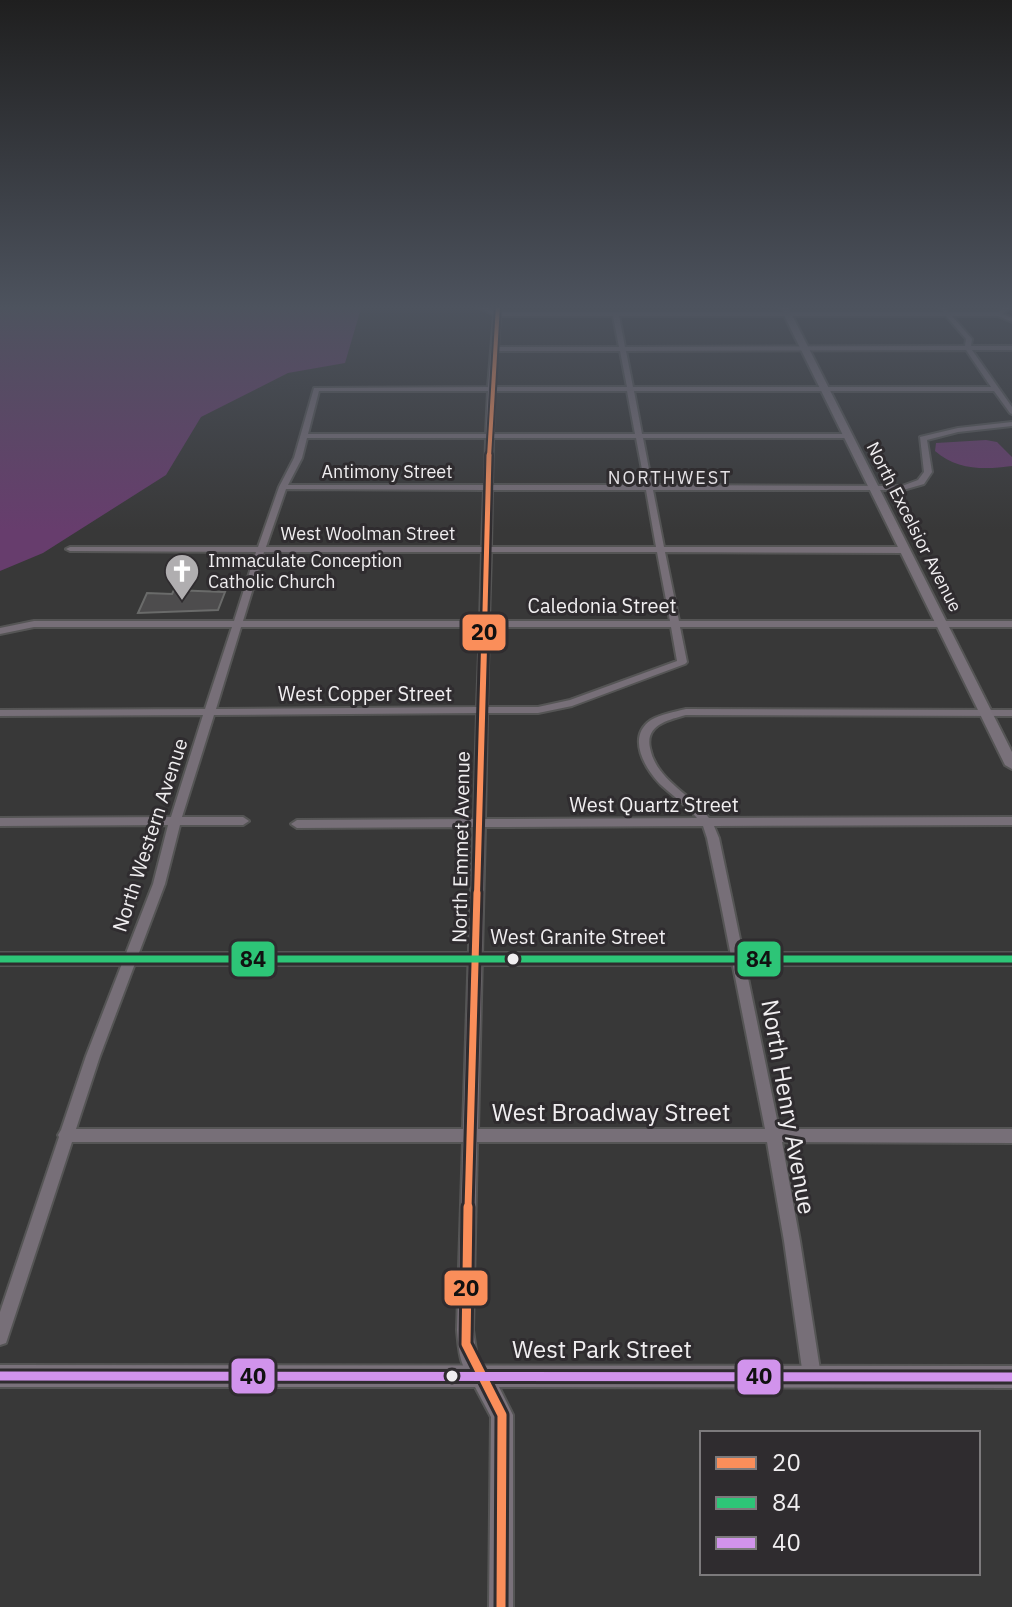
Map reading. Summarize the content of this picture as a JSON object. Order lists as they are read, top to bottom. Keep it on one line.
{"streets":{"street":["Antimony Street","North Excelsior Avenue","West Woolman Street","Caledonia Street","West Copper Street","West Quartz Street","North Western Avenue","North Emmet Avenue","West Granite Street","North Henry Avenue","West Broadway Street","West Park Street"]},"crossings":[["Antimony Street","North Excelsior Avenue"],["Antimony Street","North Western Avenue"],["Antimony Street","North Emmet Avenue"],["North Excelsior Avenue","West Woolman Street"],["North Excelsior Avenue","Caledonia Street"],["West Woolman Street","North Western Avenue"],["West Woolman Street","North Emmet Avenue"],["Caledonia Street","West Copper Street"],["Caledonia Street","North Western Avenue"],["Caledonia Street","North Emmet Avenue"],["West Copper Street","North Western Avenue"],["West Copper Street","North Emmet Avenue"],["West Quartz Street","North Emmet Avenue"],["West Quartz Street","North Henry Avenue"],["North Western Avenue","North Emmet Avenue"],["North Western Avenue","West Granite Street"],["North Western Avenue","West Broadway Street"],["North Emmet Avenue","West Granite Street"],["North Emmet Avenue","West Broadway Street"],["North Emmet Avenue","West Park Street"],["West Granite Street","North Henry Avenue"],["North Henry Avenue","West Broadway Street"],["North Henry Avenue","West Park Street"]],"districts":["NORTHWEST"],"places":{"church":["Immaculate Conception Catholic Church"]},"lines":["transit line 20","transit line 84","transit line 40"],"legend":["20","84","40"]}
